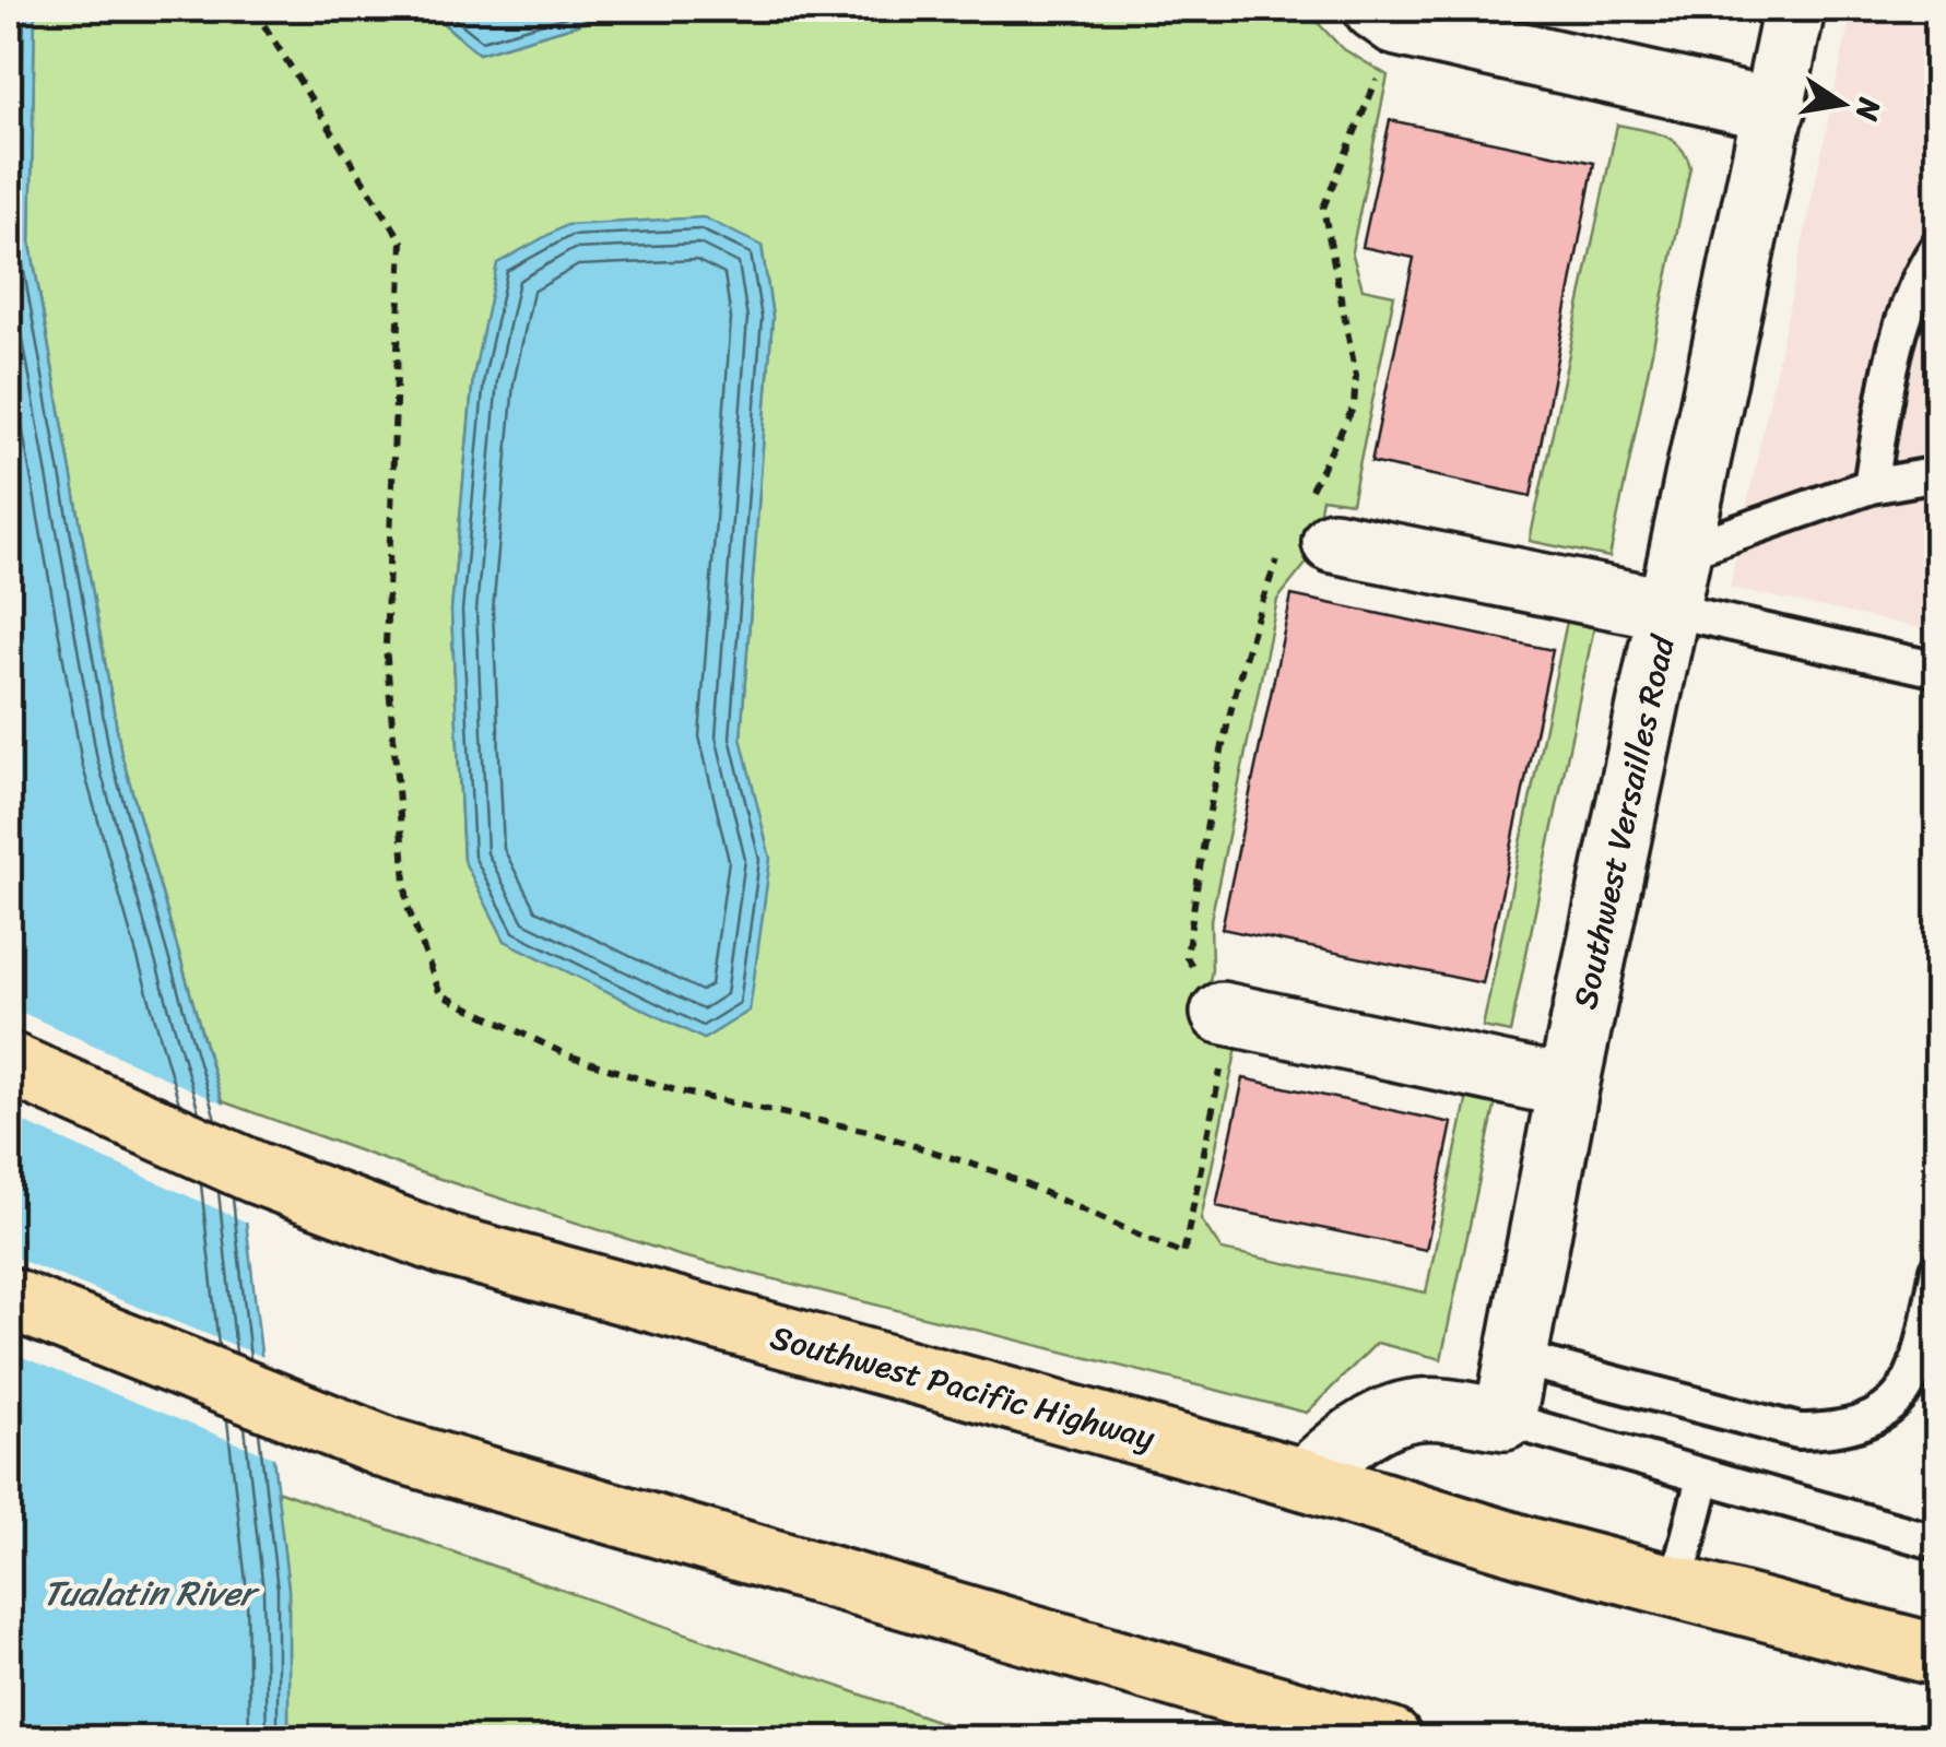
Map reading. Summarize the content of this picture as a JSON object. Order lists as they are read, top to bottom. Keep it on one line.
{"streets":{"highway":["Southwest Pacific Highway"],"street":["Southwest Versailles Road"]},"water":["Tualatin River"],"north":"right"}
